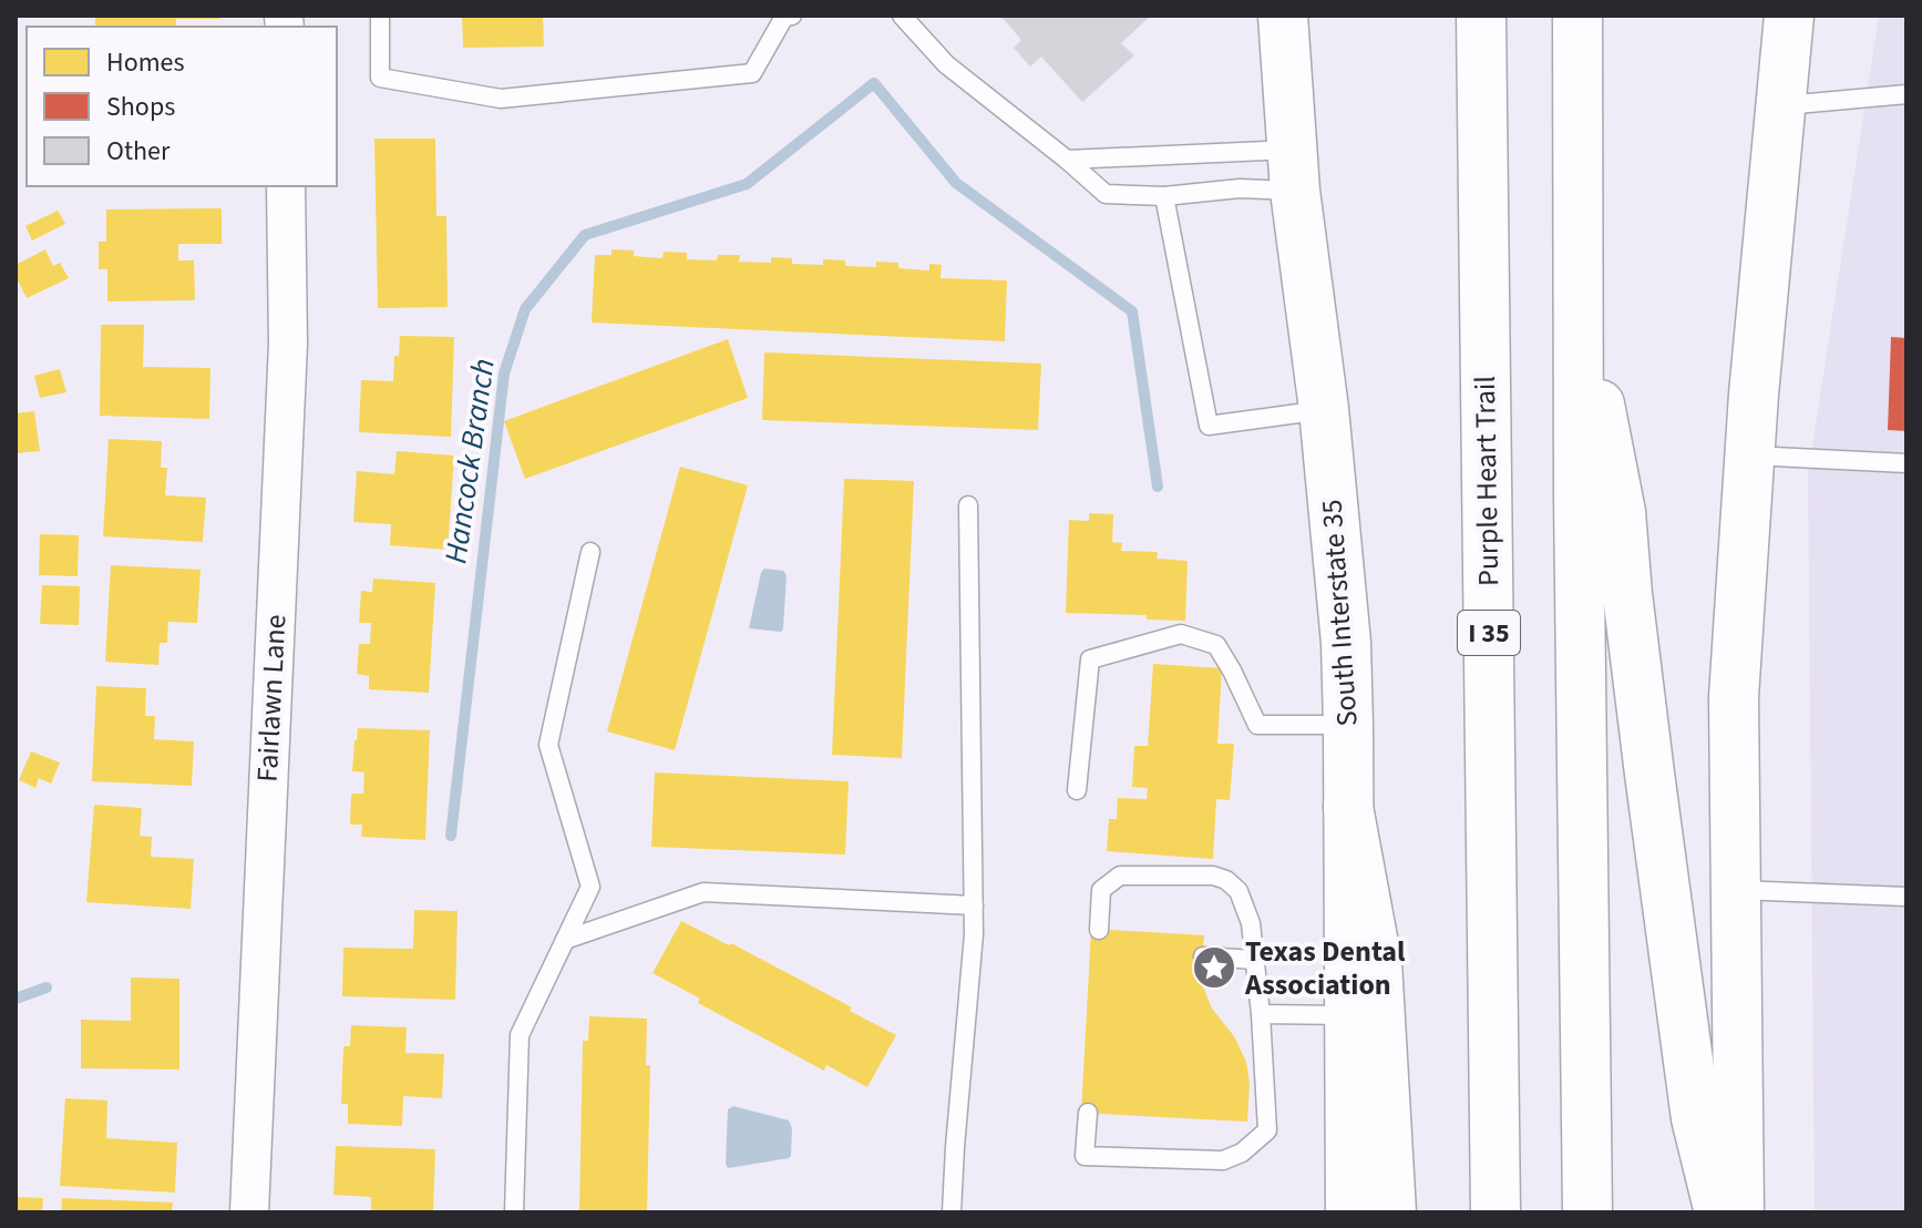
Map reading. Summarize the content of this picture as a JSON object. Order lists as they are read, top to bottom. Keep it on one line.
{"streets":{"main road":["Purple Heart Trail","South Interstate 35","I 35"],"street":["Fairlawn Lane"]},"water":["Hancock Branch"],"places":{"place":["Texas Dental Association"]},"legend":["Homes","Shops","Other"]}
